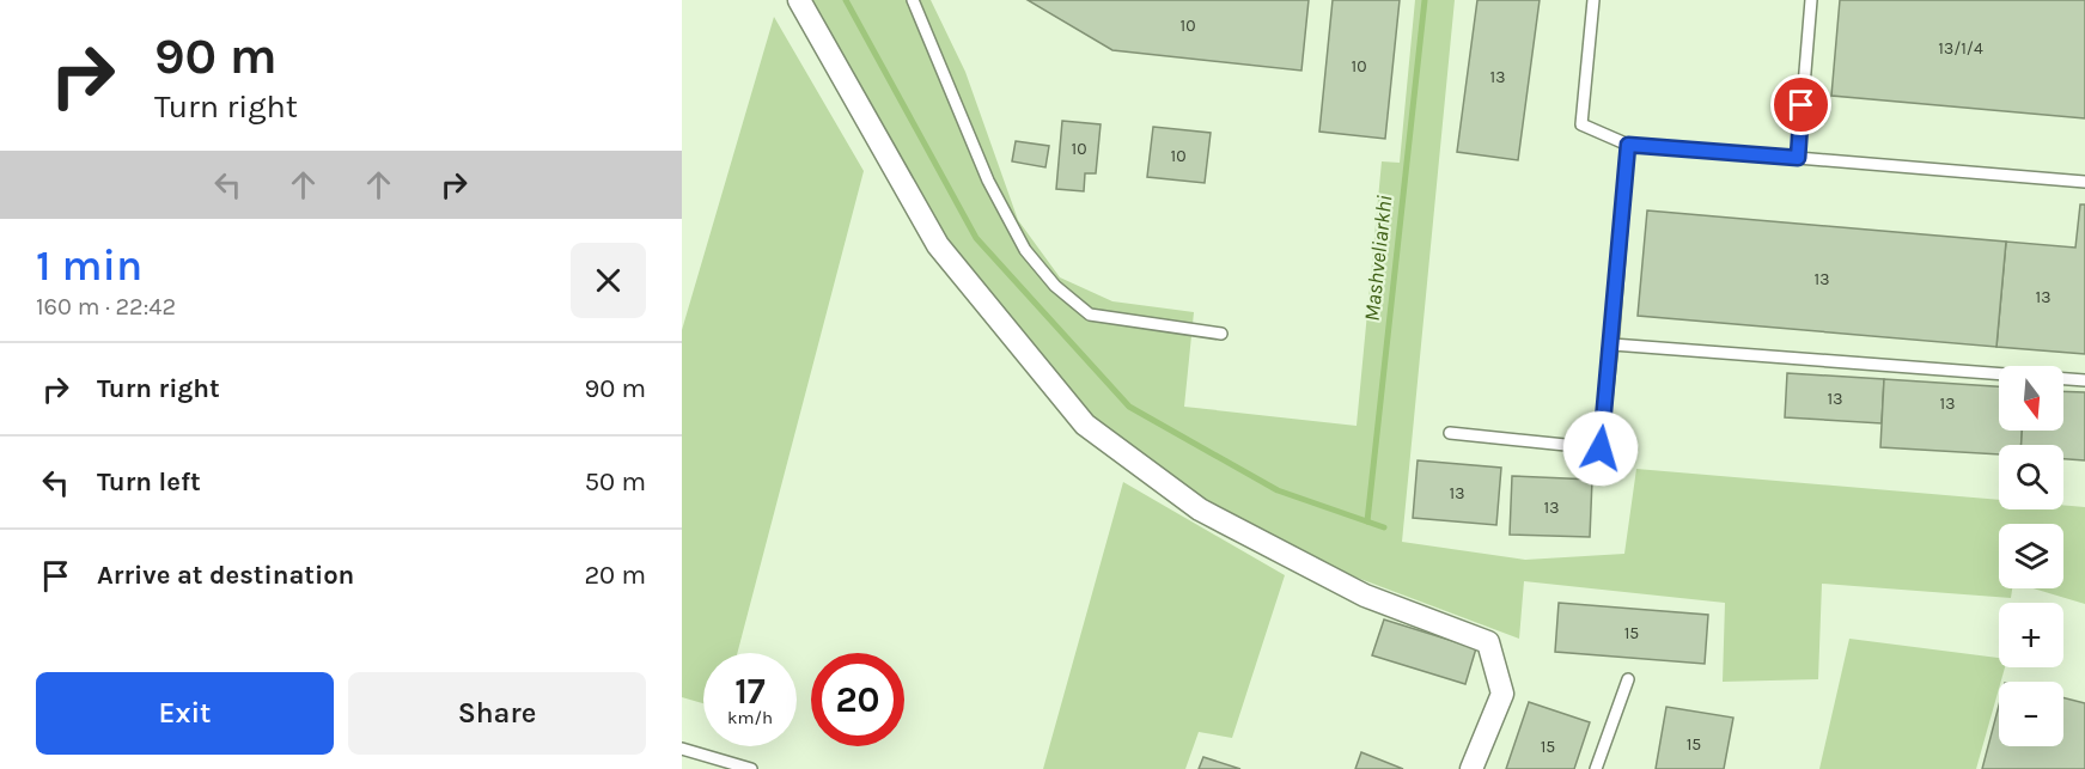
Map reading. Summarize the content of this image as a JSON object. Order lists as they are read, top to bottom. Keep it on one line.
{"water":["Mashveliarkhi"],"house_numbers":["10","13/1/4","10","13","10","10","13","13","13","13","13","13","15","15","15"],"north":"bottom","page":{"turn":["90 m","Turn right"],"heading":["1 min","160 m · 22:42"],"list":[{"name":"Turn right","value":"90 m"},{"name":"Turn left","value":"50 m"},{"name":"Arrive at destination","value":"20 m"}],"map_buttons":["+","−"],"speed":"17 km/h","limit":"20","buttons":["Exit","Share"]}}
